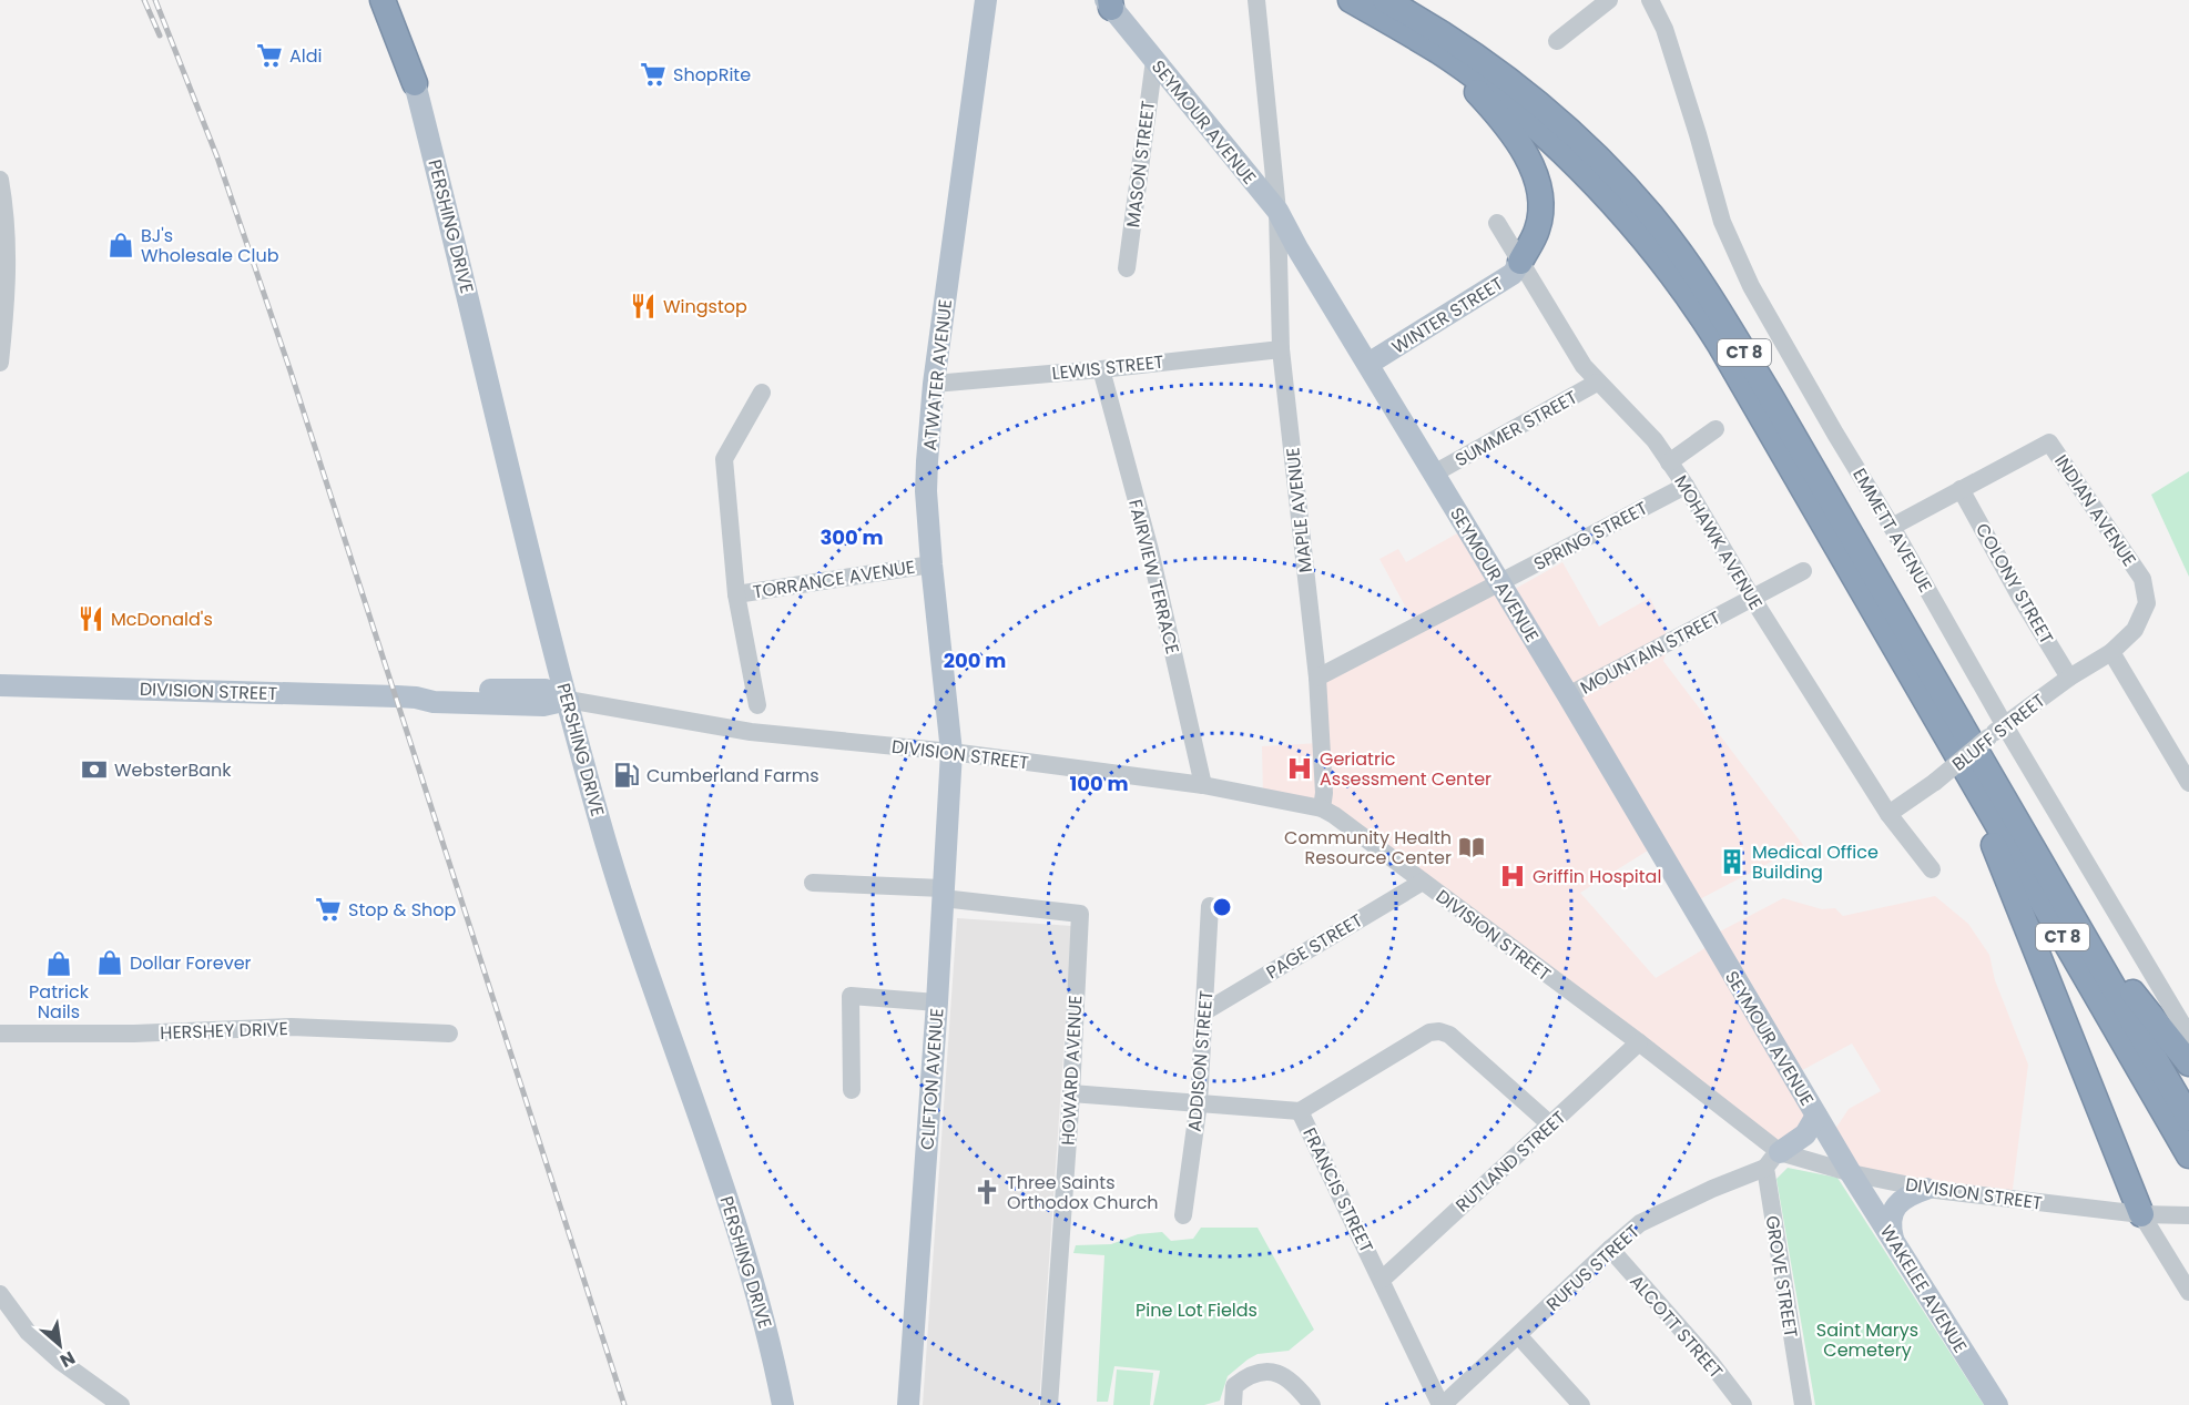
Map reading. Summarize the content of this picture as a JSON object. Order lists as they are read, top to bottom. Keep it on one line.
{"streets":{"highway":["CT 8"],"main road":["SEYMOUR AVENUE","PERSHING DRIVE","WINTER STREET","ATWATER AVENUE","DIVISION STREET","CLIFTON AVENUE","WAKELEE AVENUE"],"street":["MASON STREET","LEWIS STREET","SUMMER STREET","MAPLE AVENUE","INDIAN AVENUE","EMMETT AVENUE","SPRING STREET","MOHAWK AVENUE","FAIRVIEW TERRACE","TORRANCE AVENUE","COLONY STREET","MOUNTAIN STREET","BLUFF STREET","PAGE STREET","HERSHEY DRIVE","ADDISON STREET","HOWARD AVENUE","RUTLAND STREET","FRANCIS STREET","RUFUS STREET","GROVE STREET","ALCOTT STREET"]},"crossings":[["SEYMOUR AVENUE","MASON STREET"],["SEYMOUR AVENUE","WINTER STREET"],["SEYMOUR AVENUE","SUMMER STREET"],["SEYMOUR AVENUE","MAPLE AVENUE"],["SEYMOUR AVENUE","SPRING STREET"],["SEYMOUR AVENUE","MOUNTAIN STREET"],["SEYMOUR AVENUE","DIVISION STREET"],["SEYMOUR AVENUE","WAKELEE AVENUE"],["PERSHING DRIVE","DIVISION STREET"],["WINTER STREET","MOHAWK AVENUE"],["LEWIS STREET","ATWATER AVENUE"],["LEWIS STREET","MAPLE AVENUE"],["LEWIS STREET","FAIRVIEW TERRACE"],["ATWATER AVENUE","TORRANCE AVENUE"],["ATWATER AVENUE","DIVISION STREET"],["ATWATER AVENUE","CLIFTON AVENUE"],["SUMMER STREET","MOHAWK AVENUE"],["MAPLE AVENUE","SPRING STREET"],["MAPLE AVENUE","DIVISION STREET"],["INDIAN AVENUE","COLONY STREET"],["INDIAN AVENUE","BLUFF STREET"],["EMMETT AVENUE","BLUFF STREET"],["SPRING STREET","MOHAWK AVENUE"],["MOHAWK AVENUE","MOUNTAIN STREET"],["MOHAWK AVENUE","BLUFF STREET"],["FAIRVIEW TERRACE","DIVISION STREET"],["COLONY STREET","BLUFF STREET"],["DIVISION STREET","PAGE STREET"],["DIVISION STREET","CLIFTON AVENUE"],["DIVISION STREET","RUTLAND STREET"],["DIVISION STREET","RUFUS STREET"],["DIVISION STREET","GROVE STREET"],["DIVISION STREET","WAKELEE AVENUE"],["PAGE STREET","ADDISON STREET"],["ADDISON STREET","FRANCIS STREET"],["HOWARD AVENUE","CLIFTON AVENUE"],["HOWARD AVENUE","FRANCIS STREET"],["RUTLAND STREET","FRANCIS STREET"],["FRANCIS STREET","RUFUS STREET"],["RUFUS STREET","GROVE STREET"],["RUFUS STREET","ALCOTT STREET"]],"parks":["Pine Lot Fields","Saint Marys Cemetery"],"places":{"supermarket":["Aldi","ShopRite","Stop & Shop"],"shop":["BJ's Wholesale Club","Dollar Forever","Patrick Nails"],"restaurant":["Wingstop","McDonald's"],"hospital":["Geriatric Assessment Center","Griffin Hospital"],"bank":["WebsterBank"],"fuel station":["Cumberland Farms"],"library":["Community Health Resource Center"],"building":["Medical Office Building"],"church":["Three Saints Orthodox Church"]},"north":"bottom right","rings":["300 m","200 m","100 m"]}
